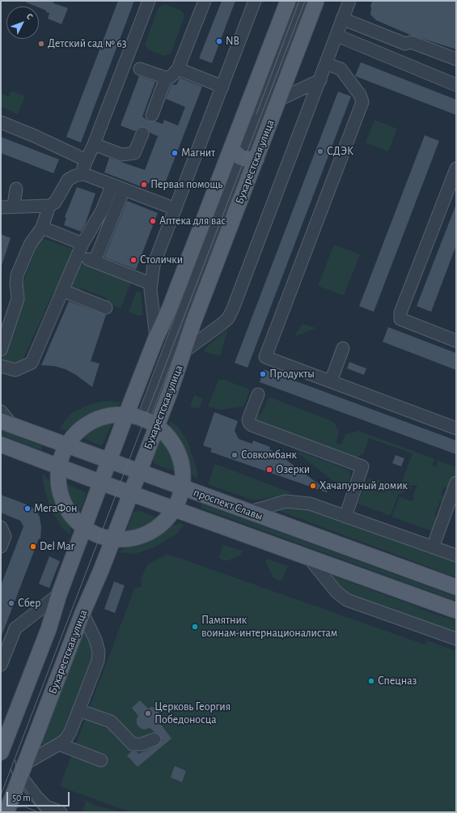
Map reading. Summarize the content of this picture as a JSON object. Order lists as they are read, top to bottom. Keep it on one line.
{"streets":{"main road":["Бухарестская улица","проспект Славы"]},"crossings":[["Бухарестская улица","проспект Славы"]],"places":["NB","Детский сад № 63","СДЭК","Магнит","Первая помощь","Аптека для вас","Столички","Продукты","Совкомбанк","Озерки","Хачапурный домик","МегаФон","Del Mar","Сбер","Памятник воинам-интернационалистам","Спецназ","Церковь Георгия Победоносца"],"scale_bar":"50 m","north":"top right"}
